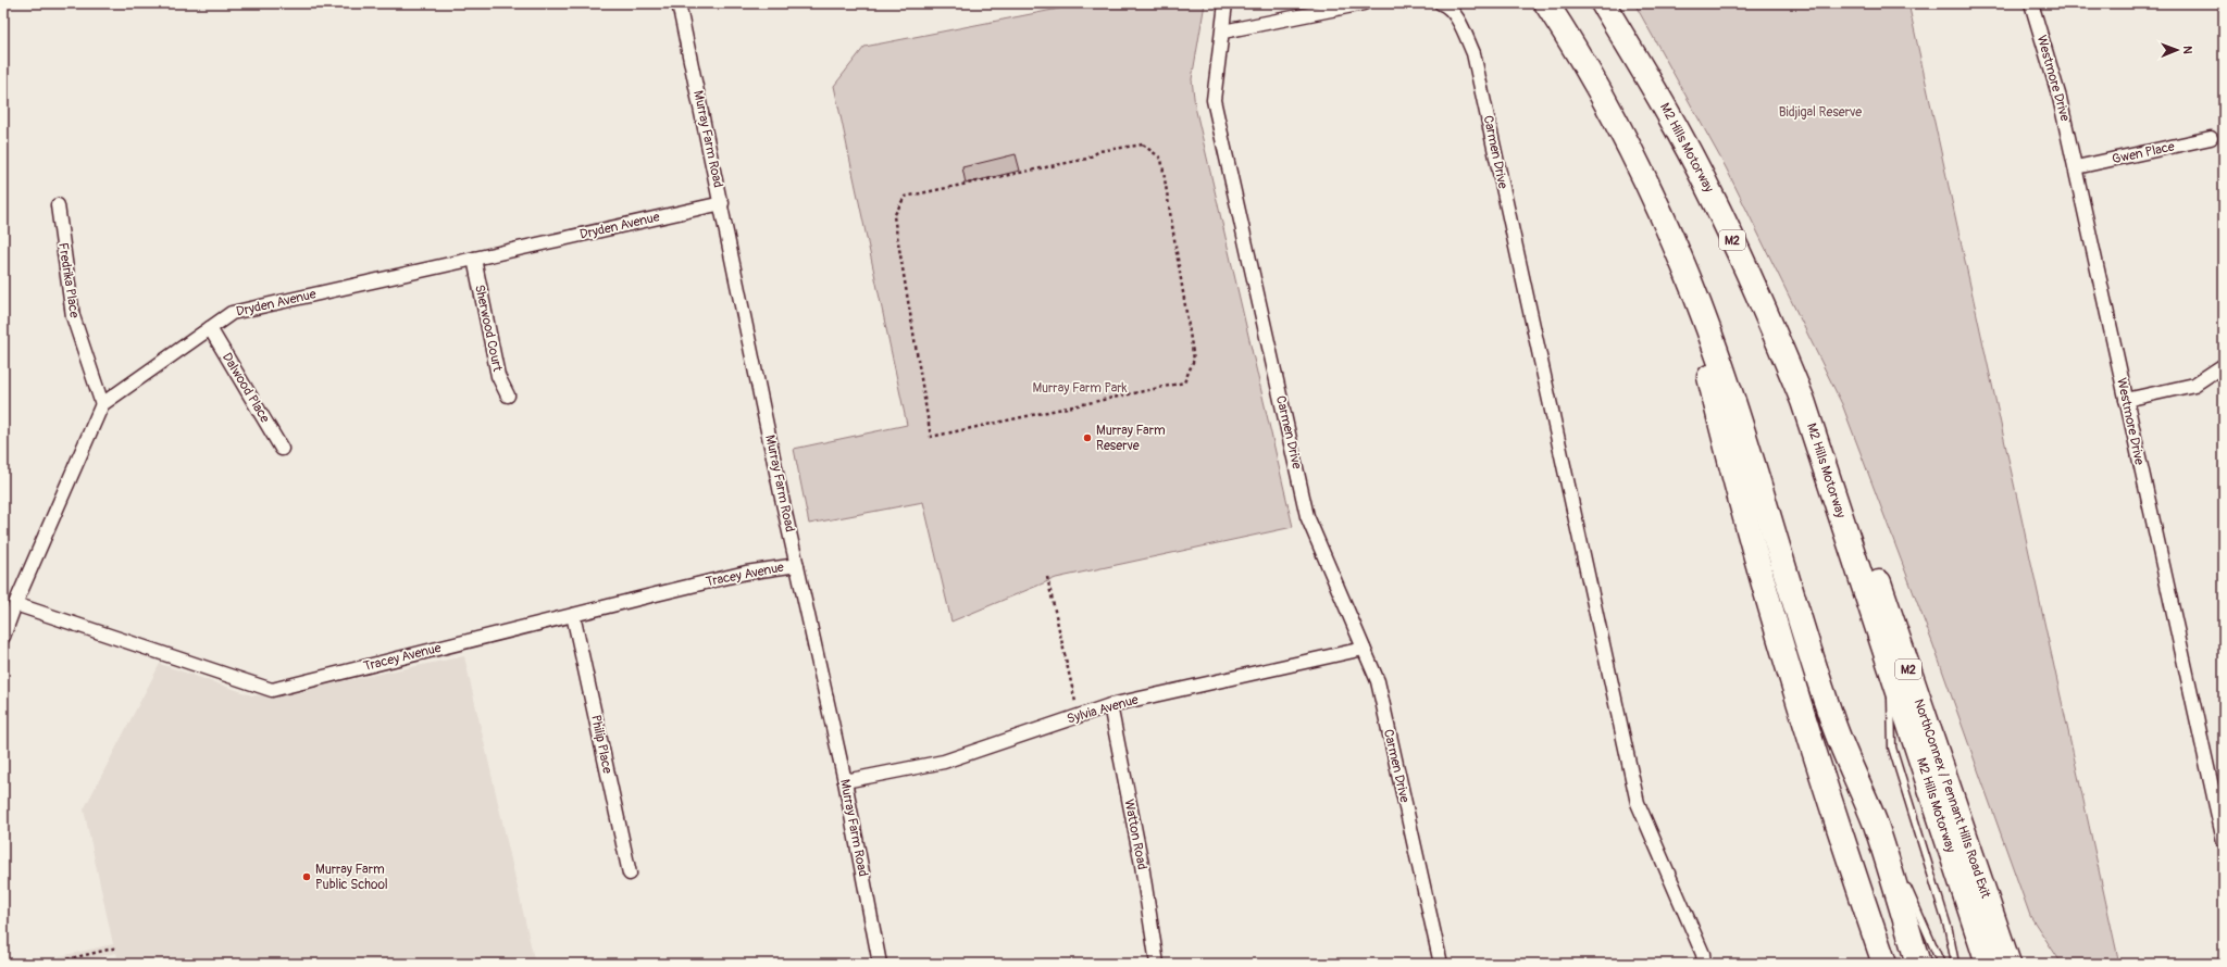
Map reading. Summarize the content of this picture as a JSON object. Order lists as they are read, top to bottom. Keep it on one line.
{"streets":{"highway":["M2 Hills Motorway","M2","NorthConnex / Pennant Hills Road Exit"],"street":["Westmore Drive","Murray Farm Road","Carmen Drive","Gwen Place","Dryden Avenue","Fredrika Place","Sherwood Court","Dalwood Place","Tracey Avenue","Sylvia Avenue","Philip Place","Watton Road"]},"crossings":[["Westmore Drive","Gwen Place"],["Murray Farm Road","Dryden Avenue"],["Murray Farm Road","Tracey Avenue"],["Murray Farm Road","Sylvia Avenue"],["M2 Hills Motorway","M2"],["M2 Hills Motorway","NorthConnex / Pennant Hills Road Exit"],["Carmen Drive","Sylvia Avenue"],["Dryden Avenue","Fredrika Place"],["Dryden Avenue","Sherwood Court"],["Dryden Avenue","Dalwood Place"],["Tracey Avenue","Philip Place"],["Sylvia Avenue","Watton Road"]],"parks":["Bidjigal Reserve","Murray Farm Park"],"places":["Murray Farm Reserve","Murray Farm Public School"],"north":"right"}
